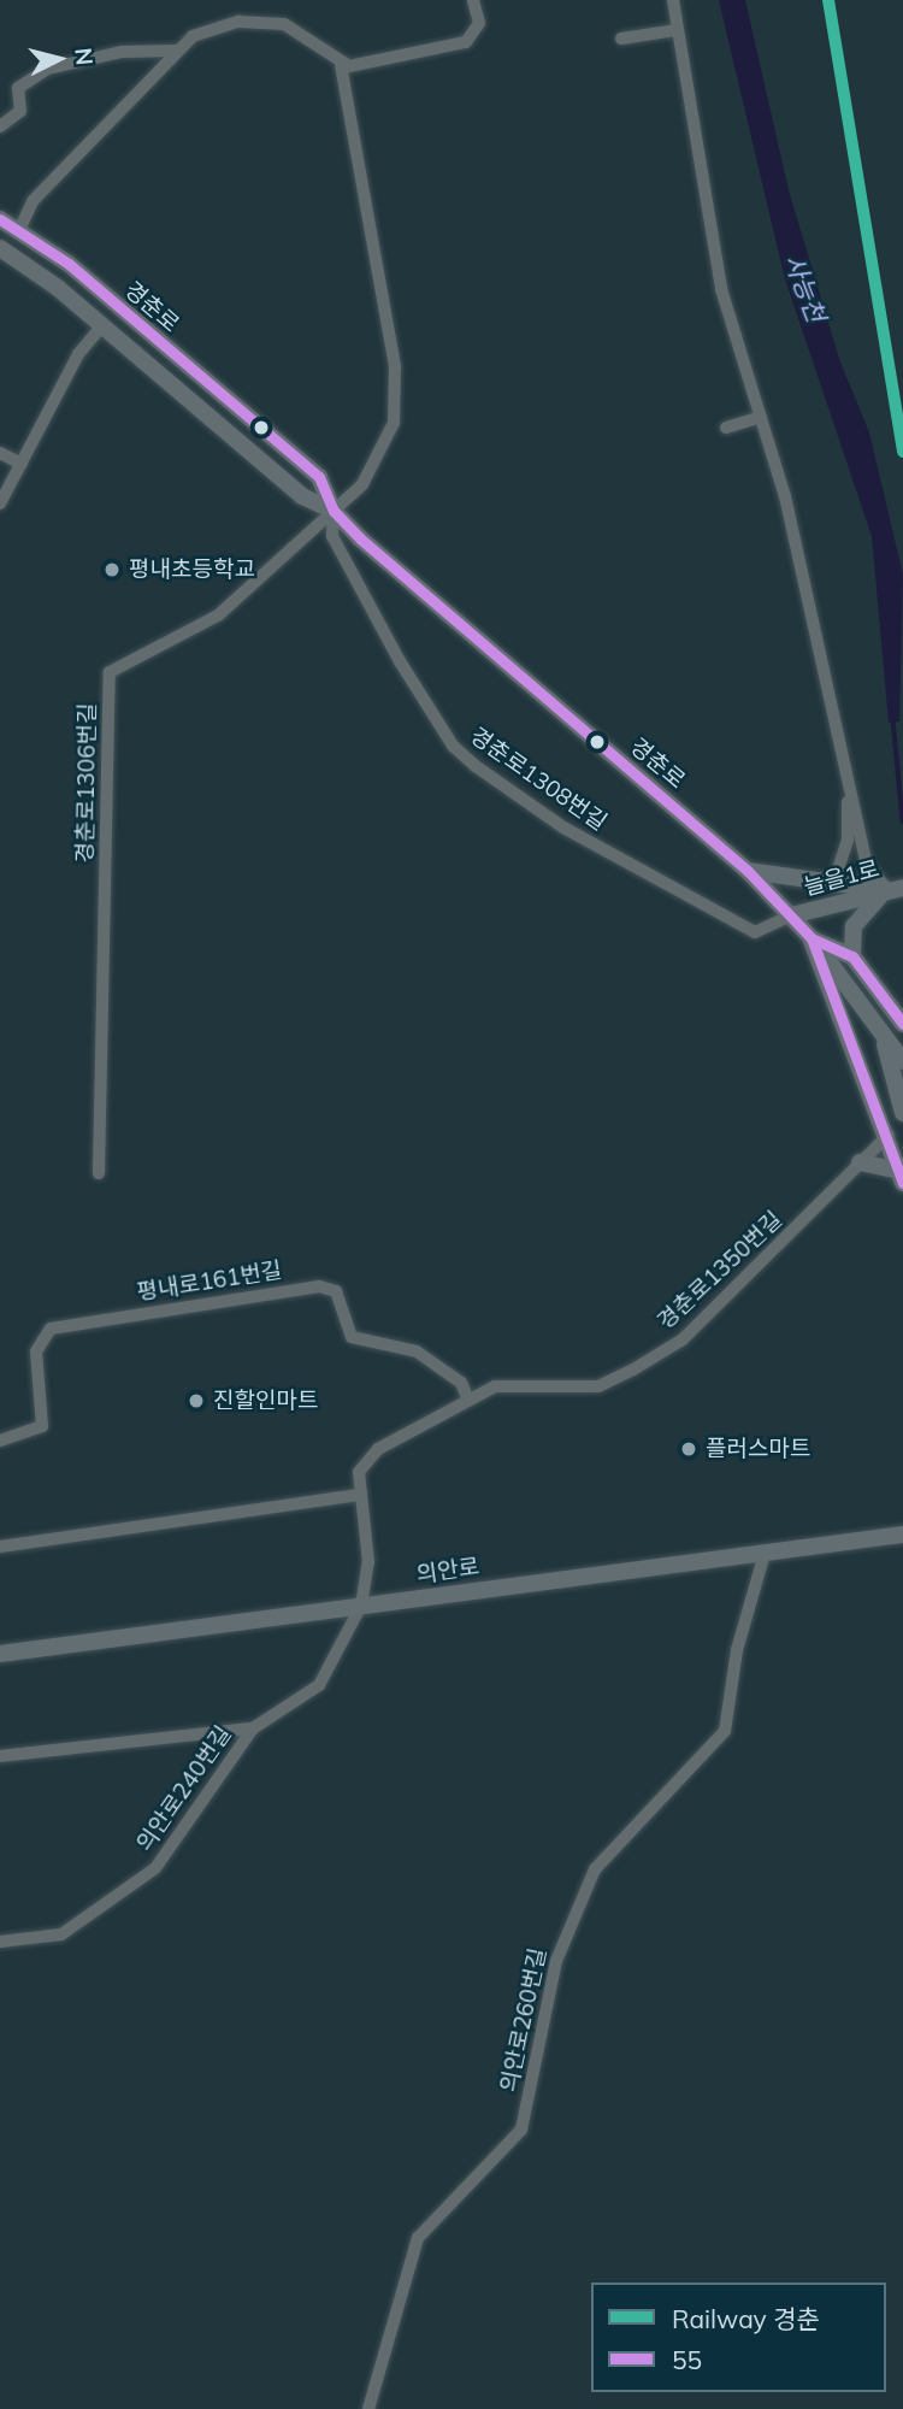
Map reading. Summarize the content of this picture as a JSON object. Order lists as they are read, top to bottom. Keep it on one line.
{"streets":{"street":["경춘로","경춘로1308번길","경춘로1306번길","늘을1로","경춘로1350번길","평내로161번길","의안로","의안로240번길","의안로260번길"]},"crossings":[["경춘로","경춘로1308번길"],["경춘로","경춘로1306번길"],["경춘로","늘을1로"],["경춘로1308번길","경춘로1306번길"],["경춘로1308번길","늘을1로"],["경춘로1350번길","평내로161번길"],["경춘로1350번길","의안로"],["경춘로1350번길","의안로240번길"],["의안로","의안로240번길"],["의안로","의안로260번길"]],"water":["사능천"],"places":["평내초등학교","진할인마트","플러스마트"],"lines":["rail line 경춘","transit line 55"],"legend":["Railway 경춘","55"],"north":"right"}
